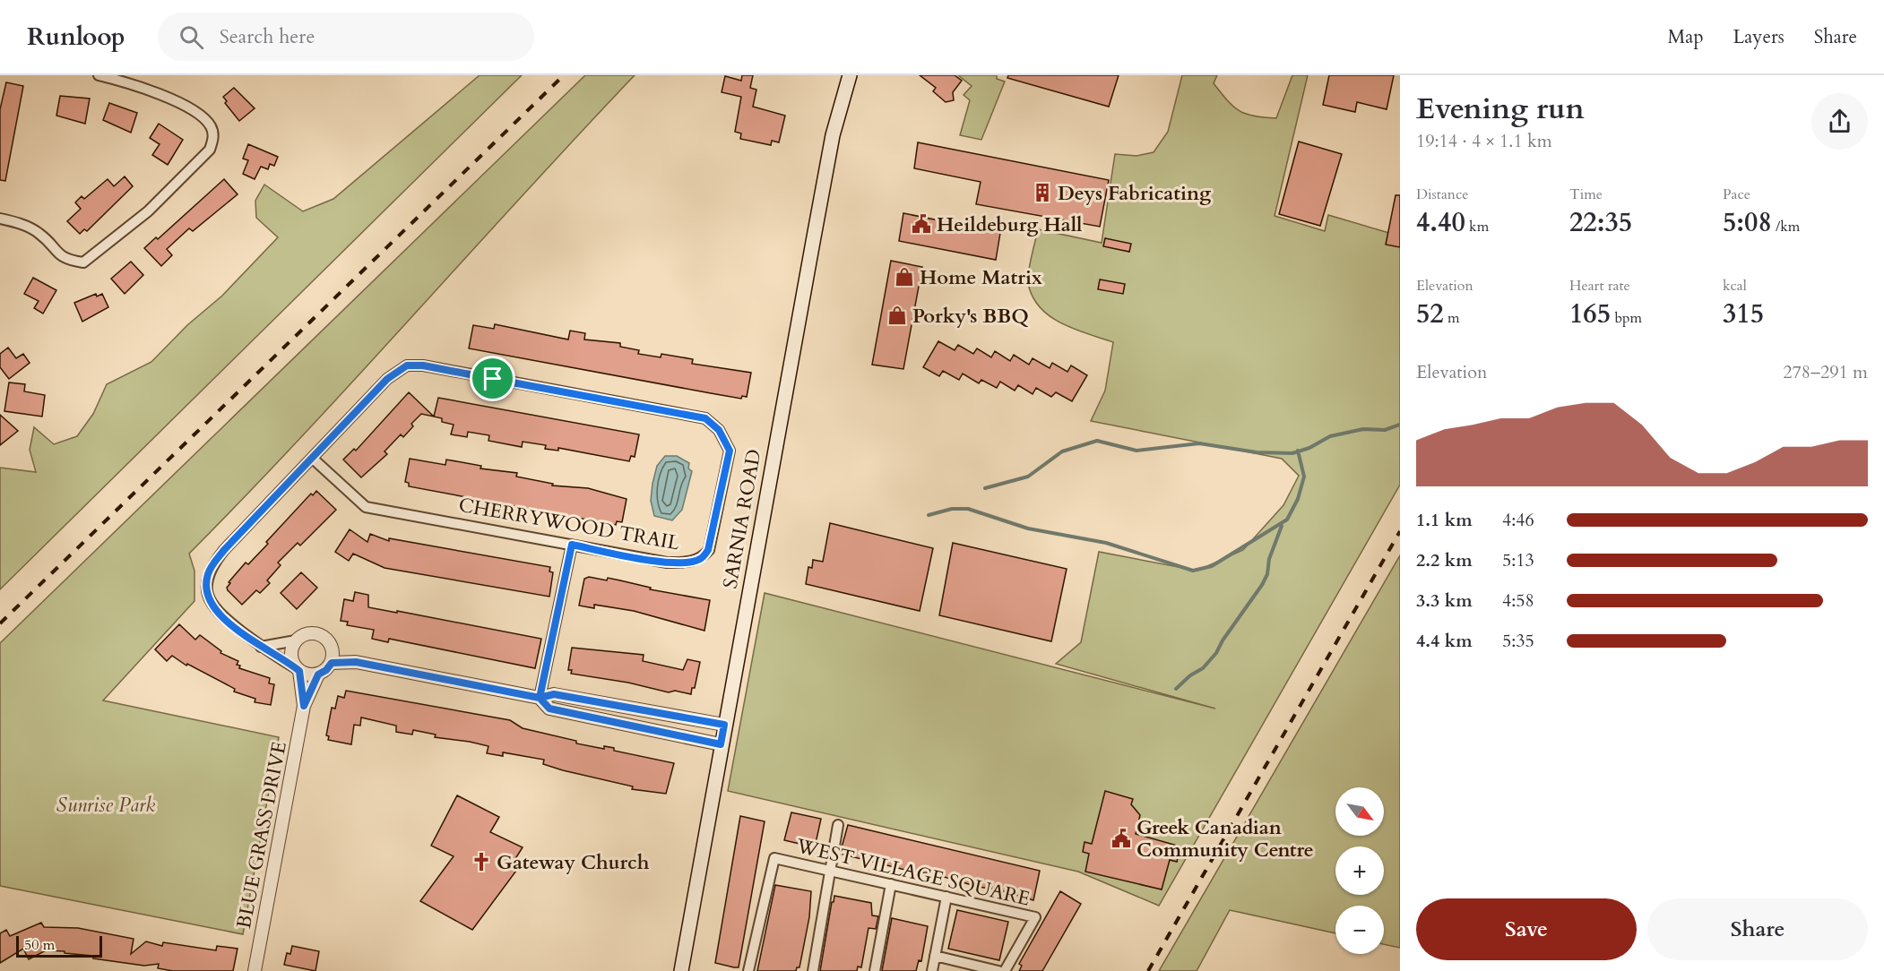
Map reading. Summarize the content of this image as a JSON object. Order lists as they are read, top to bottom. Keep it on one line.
{"streets":{"main road":["SARNIA ROAD"],"street":["CHERRYWOOD TRAIL","BLUE GRASS DRIVE","WEST VILLAGE SQUARE"]},"crossings":[["CHERRYWOOD TRAIL","BLUE GRASS DRIVE"]],"parks":["Sunrise Park"],"places":{"building":["Deys Fabricating"],"public building":["Heildeburg Hall","Greek Canadian Community Centre"],"shop":["Home Matrix","Porky's BBQ"],"church":["Gateway Church"]},"scale_bar":"50 m","north":"bottom right","page":{"header":"Runloop","search":"Search here","nav":["Map","Layers","Share"],"heading":["Evening run","19:14 · 4 × 1.1 km"],"stats":[["Distance","4.40 km"],["Time","22:35"],["Pace","5:08 /km"],["Elevation","52 m"],["Heart rate","165 bpm"],["kcal","315"]],"chart":["Elevation","278–291 m"],"list":[{"name":"1.1 km","note":"4:46"},{"name":"2.2 km","note":"5:13"},{"name":"3.3 km","note":"4:58"},{"name":"4.4 km","note":"5:35"}],"map_buttons":["+","−"],"buttons":["Save","Share"],"scale":"50 m"}}
